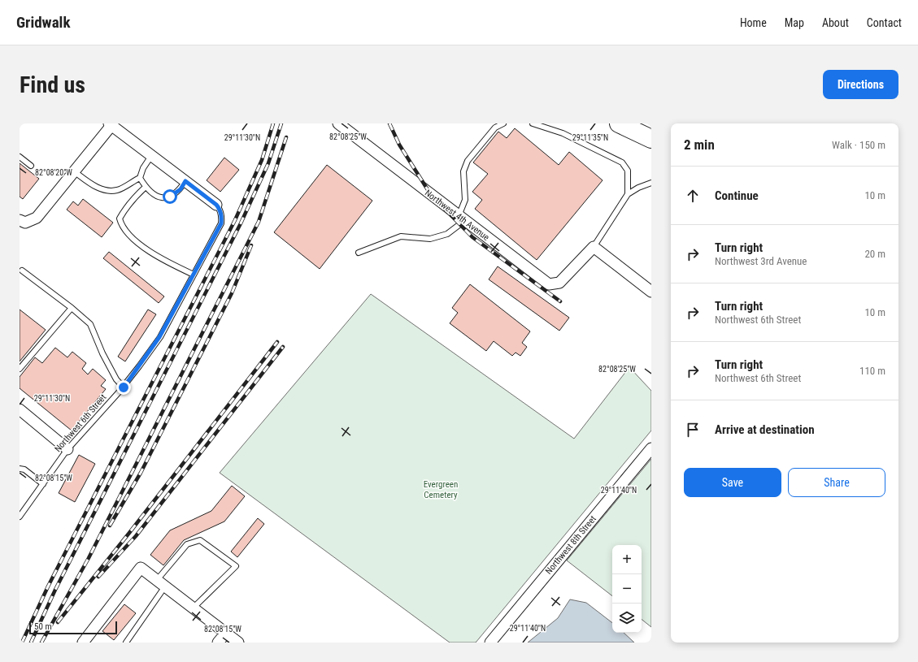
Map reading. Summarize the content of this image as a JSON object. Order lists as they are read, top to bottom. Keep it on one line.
{"streets":{"street":["Northwest 4th Avenue","Northwest 8th Street"],"lane":["Northwest 6th Street"]},"parks":["Evergreen Cemetery"],"scale_bar":"50 m","page":{"header":"Gridwalk","nav":["Home","Map","About","Contact"],"buttons":["Directions",["Save","Share"]],"title":"Find us","heading":["2 min","Walk · 150 m"],"list":[["Continue","10 m"],["Turn right","Northwest 3rd Avenue","20 m"],["Turn right","Northwest 6th Street","10 m"],["Turn right","Northwest 6th Street","110 m"],"Arrive at destination"],"map_buttons":["+","−"],"scale":"50 m"},"coordinates":["82°08'25\"W","29°11'30\"N","29°11'35\"N","82°08'20\"W","82°08'15\"W","29°11'40\"N"]}
